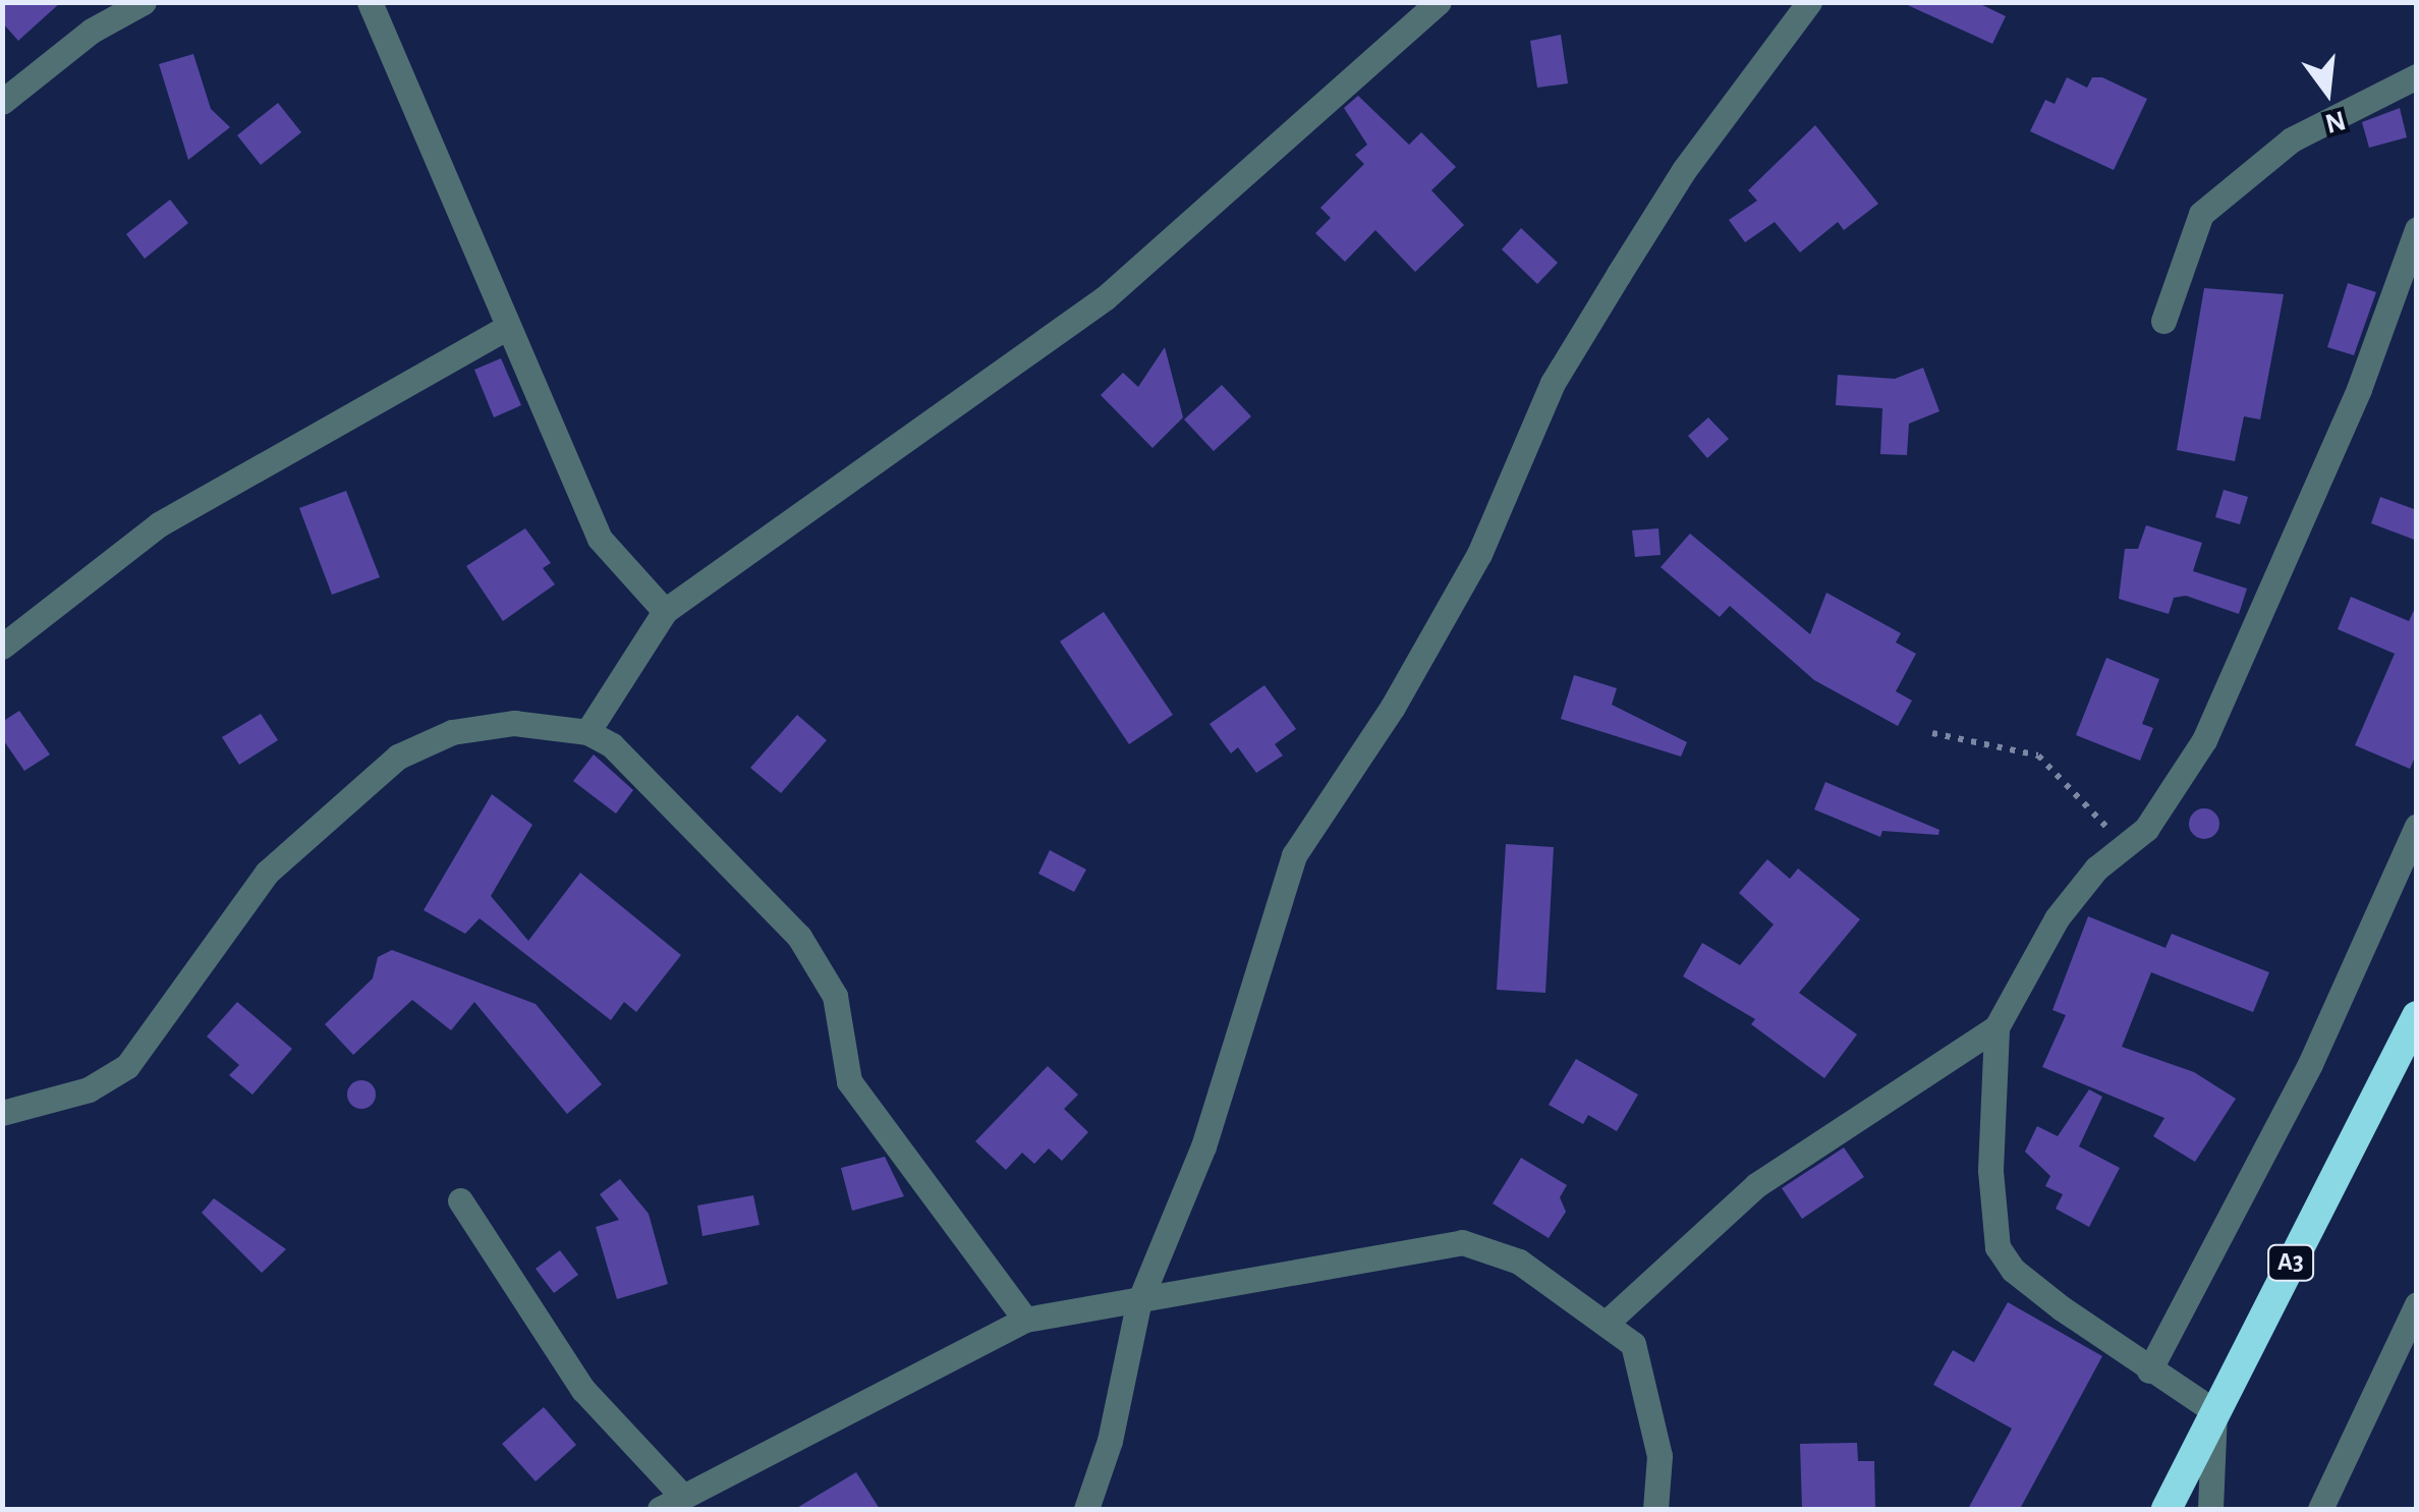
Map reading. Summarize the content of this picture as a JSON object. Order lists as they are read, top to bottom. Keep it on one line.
{"streets":{"highway":["A3"]},"north":"bottom"}
